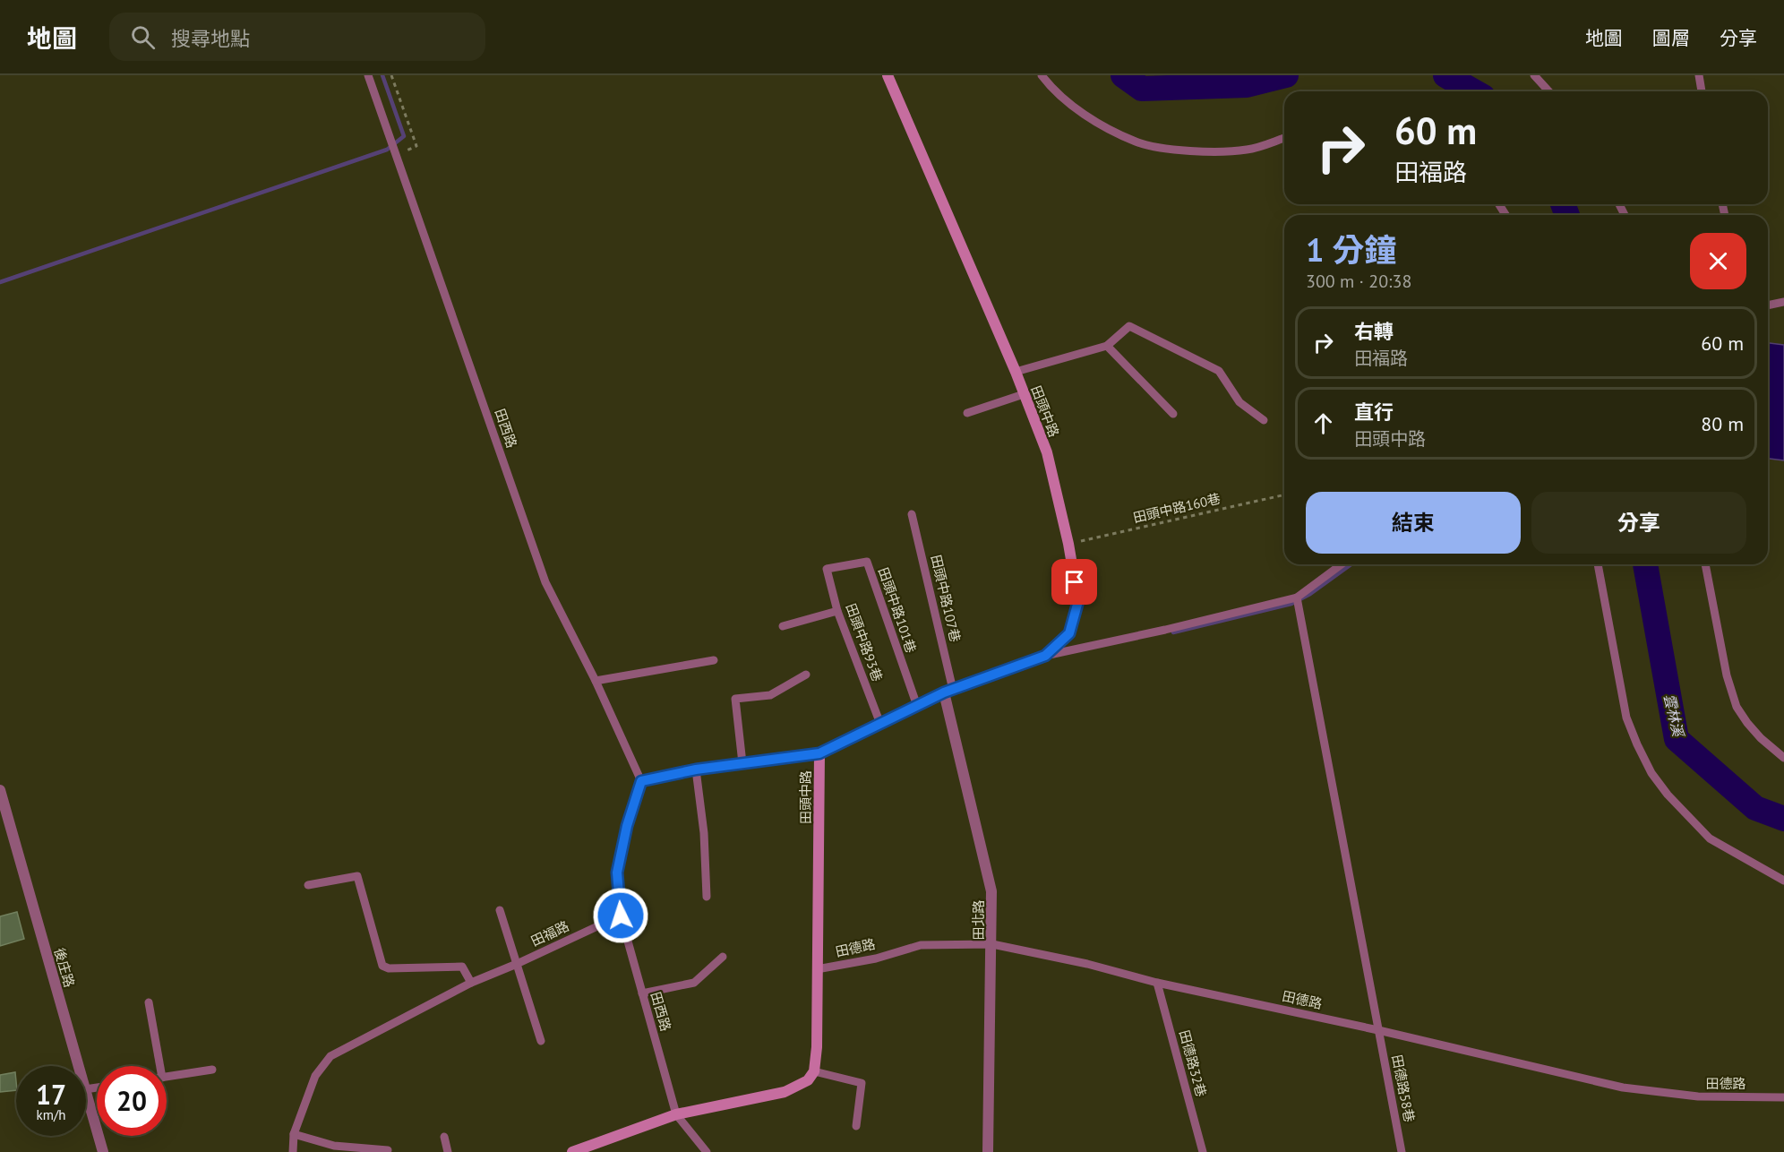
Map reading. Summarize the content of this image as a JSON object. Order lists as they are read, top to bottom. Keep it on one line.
{"streets":{"street":["田頭中路","田北路","後庄路"],"lane":["田西路","田頭中路107巷","田頭中路101巷","田頭中路93巷","田福路","田德路","田德路32巷","田德路58巷"],"path":["田頭中路160巷"]},"crossings":[["田頭中路","田頭中路160巷"],["田頭中路","田頭中路107巷"],["田頭中路","田頭中路101巷"],["田頭中路","田頭中路93巷"],["田頭中路","田北路"],["田頭中路","田德路"],["田西路","田福路"],["田頭中路107巷","田北路"],["田頭中路101巷","田頭中路93巷"],["田北路","田德路"],["田德路","田德路32巷"],["田德路","田德路58巷"]],"water":["雲林溪"],"page":{"header":"地圖","search":"搜尋地點","nav":["地圖","圖層","分享"],"turn":["60 m","田福路"],"heading":["1 分鐘","300 m · 20:38"],"list":[{"name":"右轉","note":"田福路","value":"60 m"},{"name":"直行","note":"田頭中路","value":"80 m"}],"buttons":["結束","分享"],"speed":"17 km/h","limit":"20"}}
